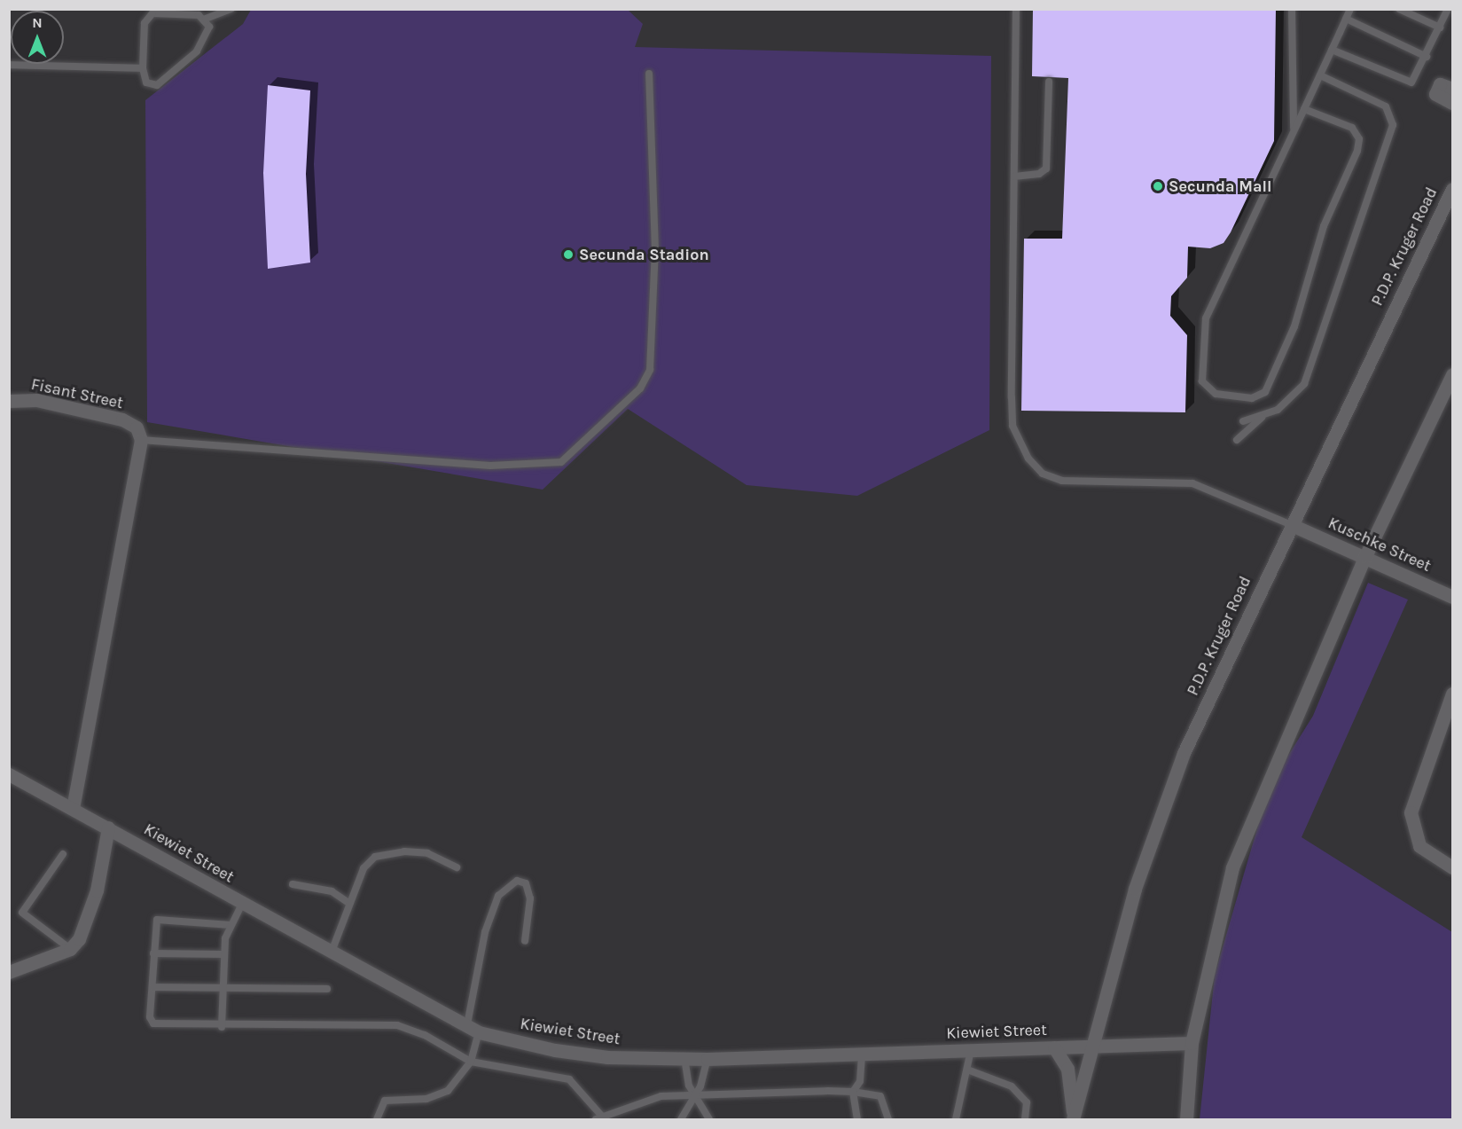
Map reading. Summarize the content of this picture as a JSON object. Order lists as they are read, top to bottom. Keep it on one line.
{"streets":{"street":["P.D.P. Kruger Road","Fisant Street","Kuschke Street","Kiewiet Street"]},"crossings":[["P.D.P. Kruger Road","Kuschke Street"],["P.D.P. Kruger Road","Kiewiet Street"]],"places":["Secunda Mall","Secunda Stadion"],"north":"top"}
